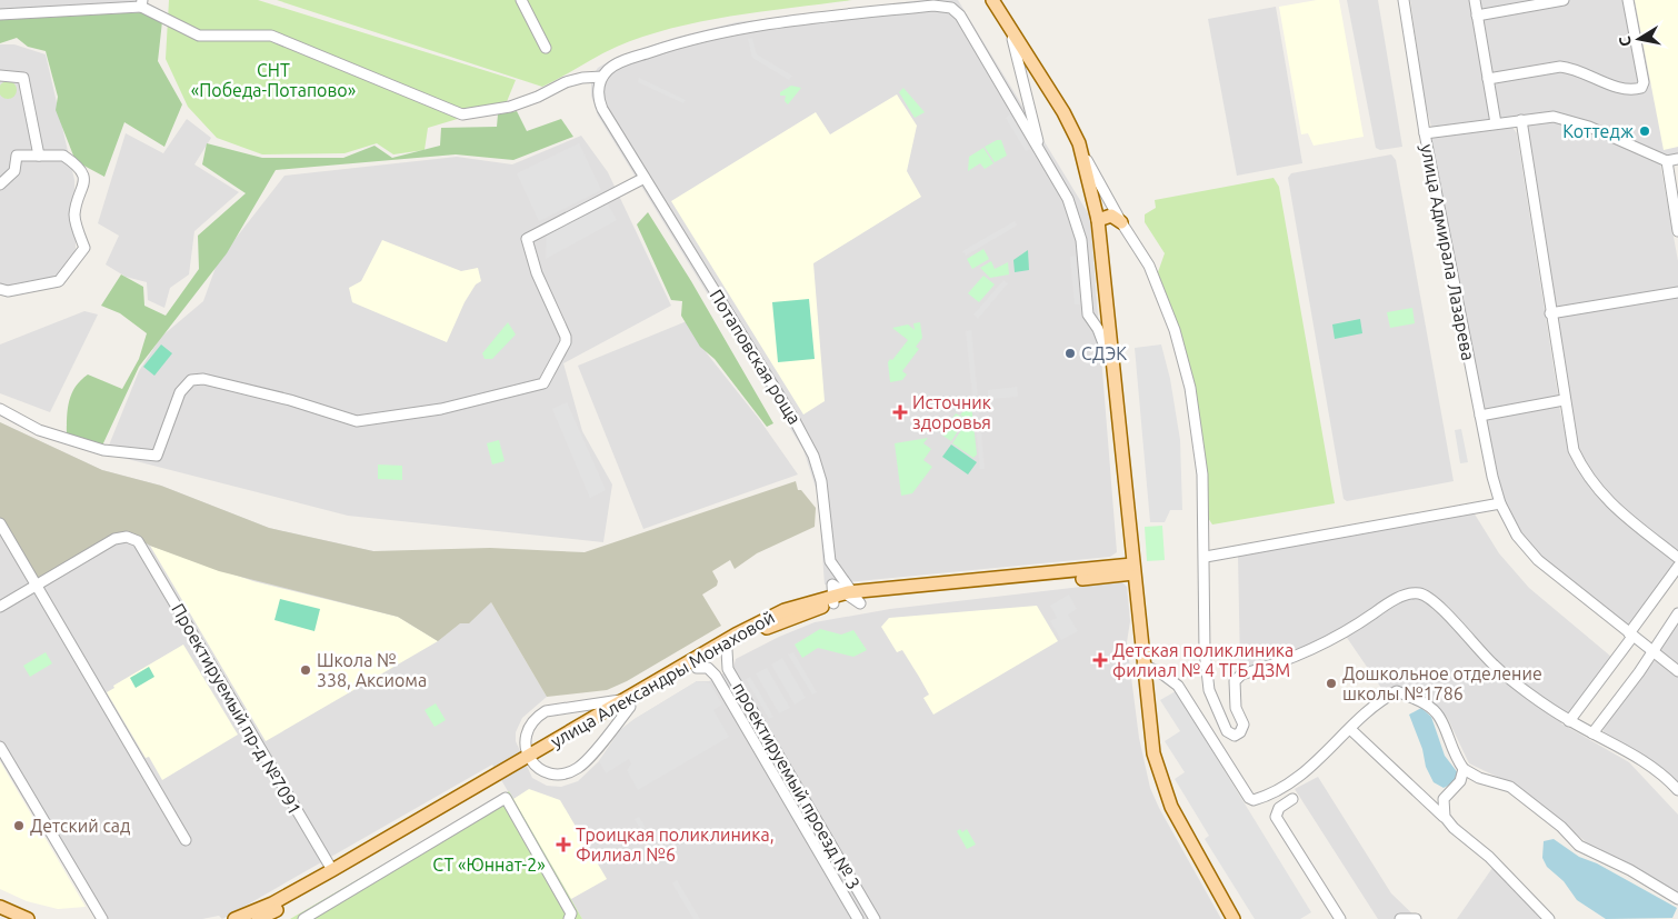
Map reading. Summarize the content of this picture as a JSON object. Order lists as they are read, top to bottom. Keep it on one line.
{"streets":{"main road":["улица Александры Монаховой"],"street":["улица Адмирала Лазарева","Потаповская роща","Проектируемый пр-д №7091","проектируемый проезд № 3"]},"crossings":[["Потаповская роща","улица Александры Монаховой"],["улица Александры Монаховой","Проектируемый пр-д №7091"],["улица Александры Монаховой","проектируемый проезд № 3"]],"parks":["СНТ «Победа-Потапово»","СТ «Юннат-2»"],"places":{"other":["Коттедж","СДЭК","Школа № 338, Аксиома","Дошкольное отделение школы №1786","Детский сад"],"health":["Источник здоровья","Детская поликлиника филиал № 4 ТГБ ДЗМ","Троицкая поликлиника, Филиал №6"]},"north":"left"}
